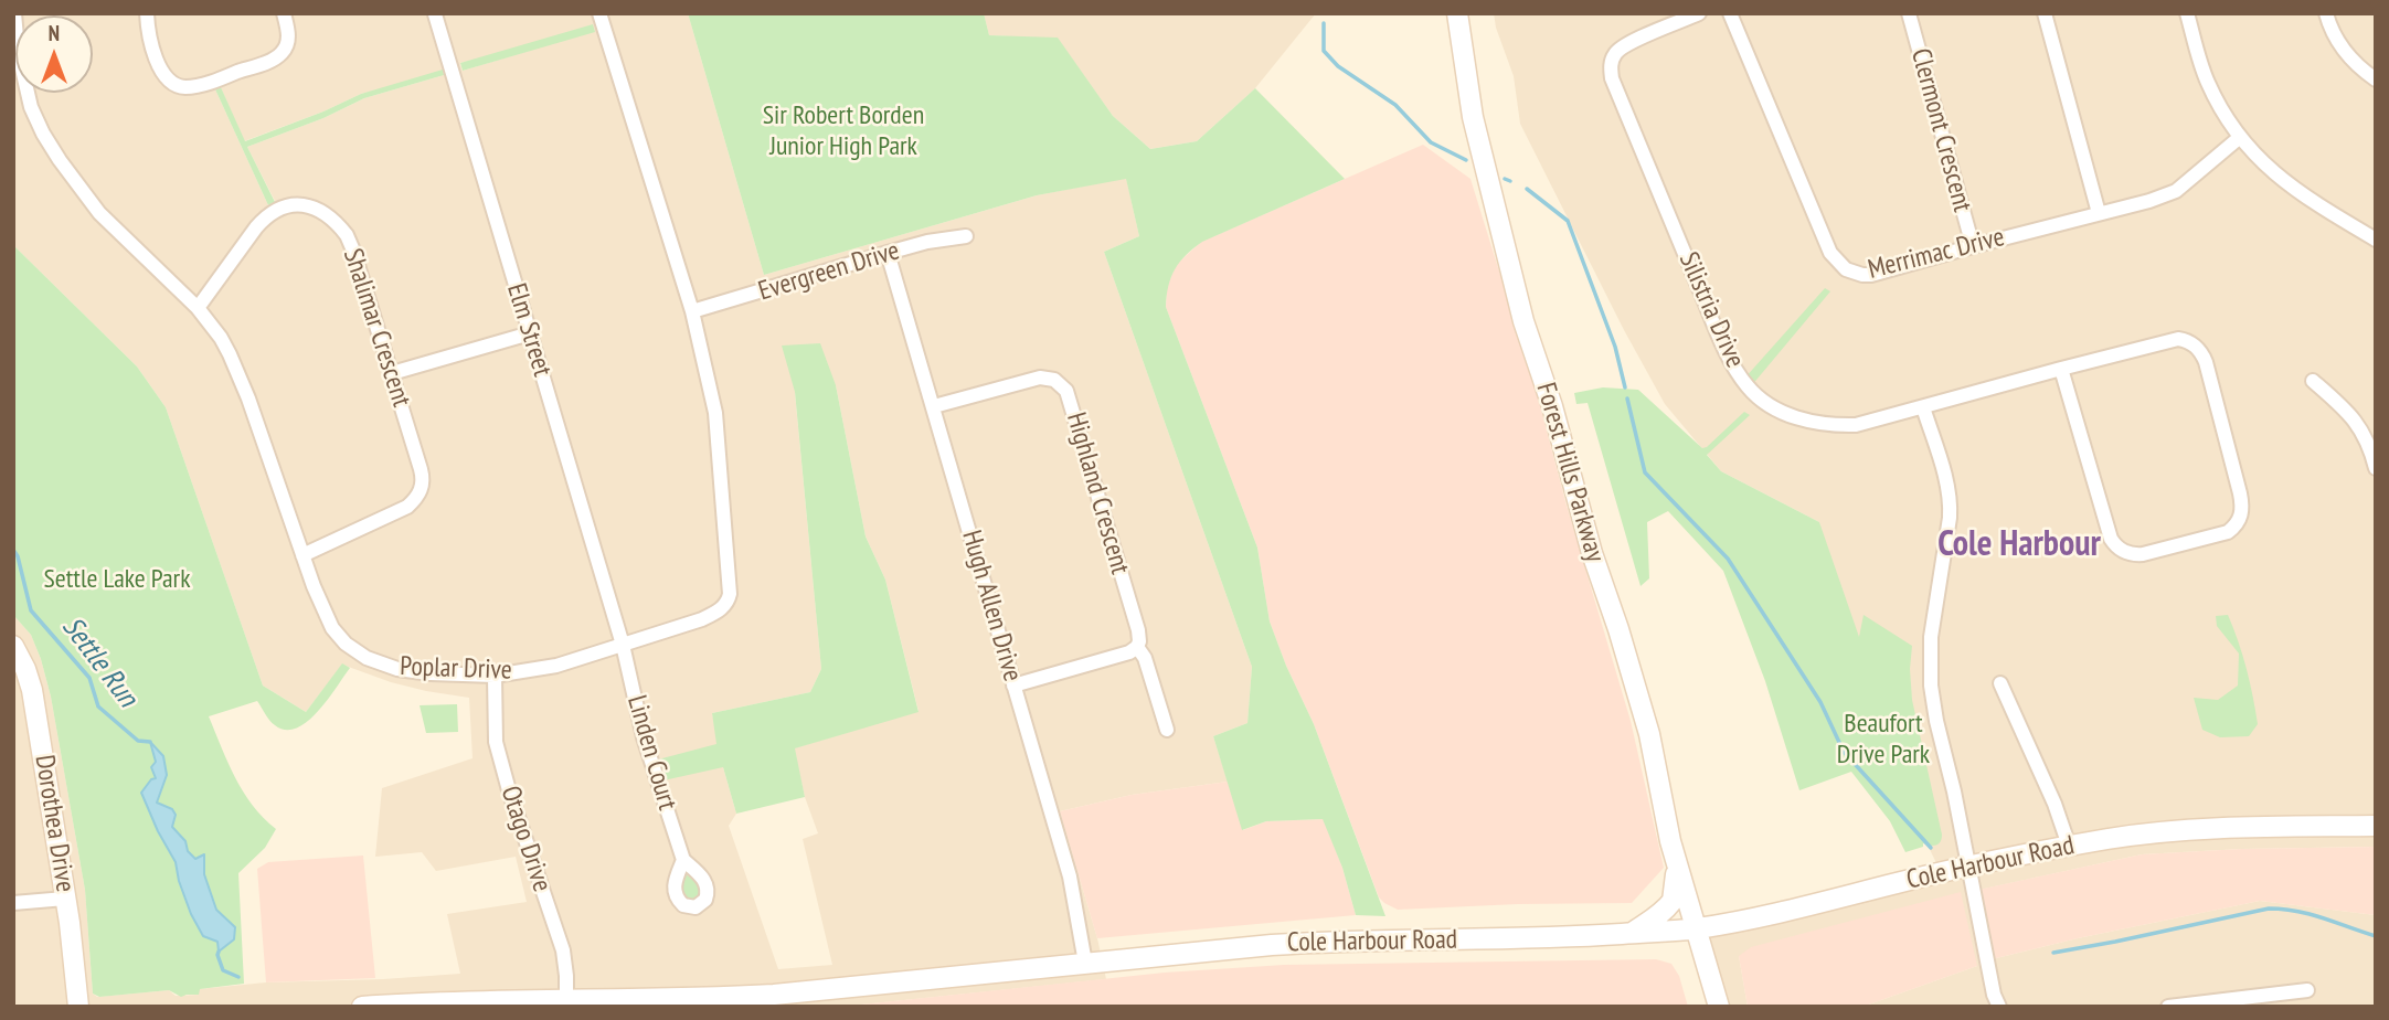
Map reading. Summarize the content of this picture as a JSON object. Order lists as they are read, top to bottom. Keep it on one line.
{"streets":{"main road":["Forest Hills Parkway","Dorothea Drive","Cole Harbour Road"],"street":["Clermont Crescent","Merrimac Drive","Evergreen Drive","Silistria Drive","Shalimar Crescent","Elm Street","Highland Crescent","Hugh Allen Drive","Poplar Drive","Linden Court","Otago Drive"]},"crossings":[["Clermont Crescent","Merrimac Drive"],["Evergreen Drive","Hugh Allen Drive"],["Evergreen Drive","Poplar Drive"],["Shalimar Crescent","Poplar Drive"],["Elm Street","Poplar Drive"],["Elm Street","Linden Court"],["Forest Hills Parkway","Cole Harbour Road"],["Highland Crescent","Hugh Allen Drive"],["Hugh Allen Drive","Cole Harbour Road"],["Poplar Drive","Linden Court"],["Poplar Drive","Otago Drive"],["Otago Drive","Cole Harbour Road"]],"districts":["Cole Harbour"],"water":["Settle Run"],"parks":["Sir Robert Borden Junior High Park","Settle Lake Park","Beaufort Drive Park"],"north":"top"}
